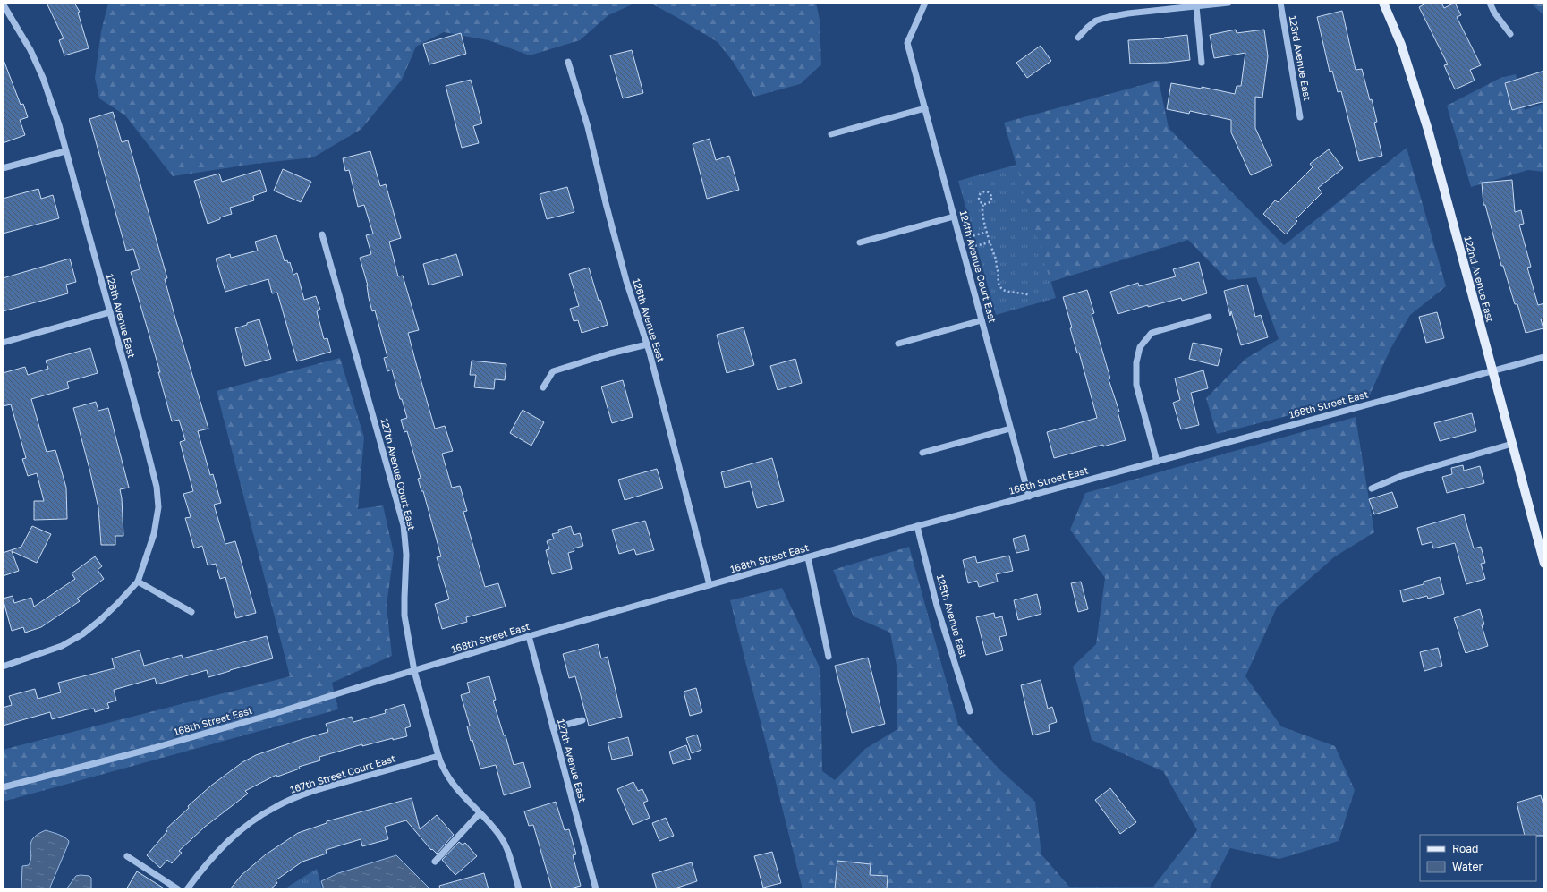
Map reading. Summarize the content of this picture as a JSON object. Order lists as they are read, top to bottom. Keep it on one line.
{"streets":{"main road":["122nd Avenue East"],"street":["123rd Avenue East","124th Avenue Court East","128th Avenue East","126th Avenue East","168th Street East","127th Avenue Court East","125th Avenue East","127th Avenue East","167th Street Court East"]},"crossings":[["124th Avenue Court East","168th Street East"],["122nd Avenue East","168th Street East"],["126th Avenue East","168th Street East"],["168th Street East","127th Avenue Court East"],["168th Street East","125th Avenue East"],["168th Street East","127th Avenue East"],["127th Avenue Court East","167th Street Court East"]],"legend":["Road","Water"]}
